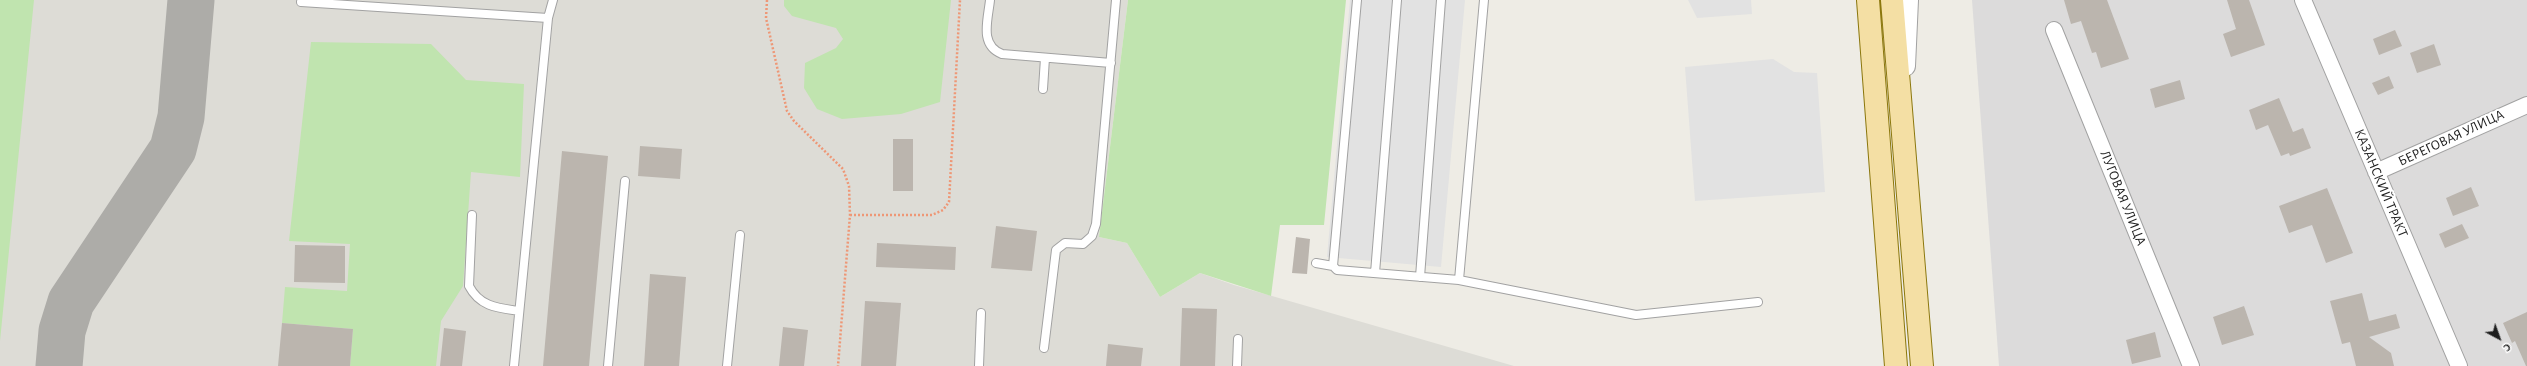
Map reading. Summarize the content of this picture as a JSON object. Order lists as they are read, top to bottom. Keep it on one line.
{"streets":{"street":["БЕРЕГОВАЯ УЛИЦА","КАЗАНСКИЙ ТРАКТ","ЛУГОВАЯ УЛИЦА"]},"crossings":[["БЕРЕГОВАЯ УЛИЦА","КАЗАНСКИЙ ТРАКТ"]],"north":"bottom right"}
